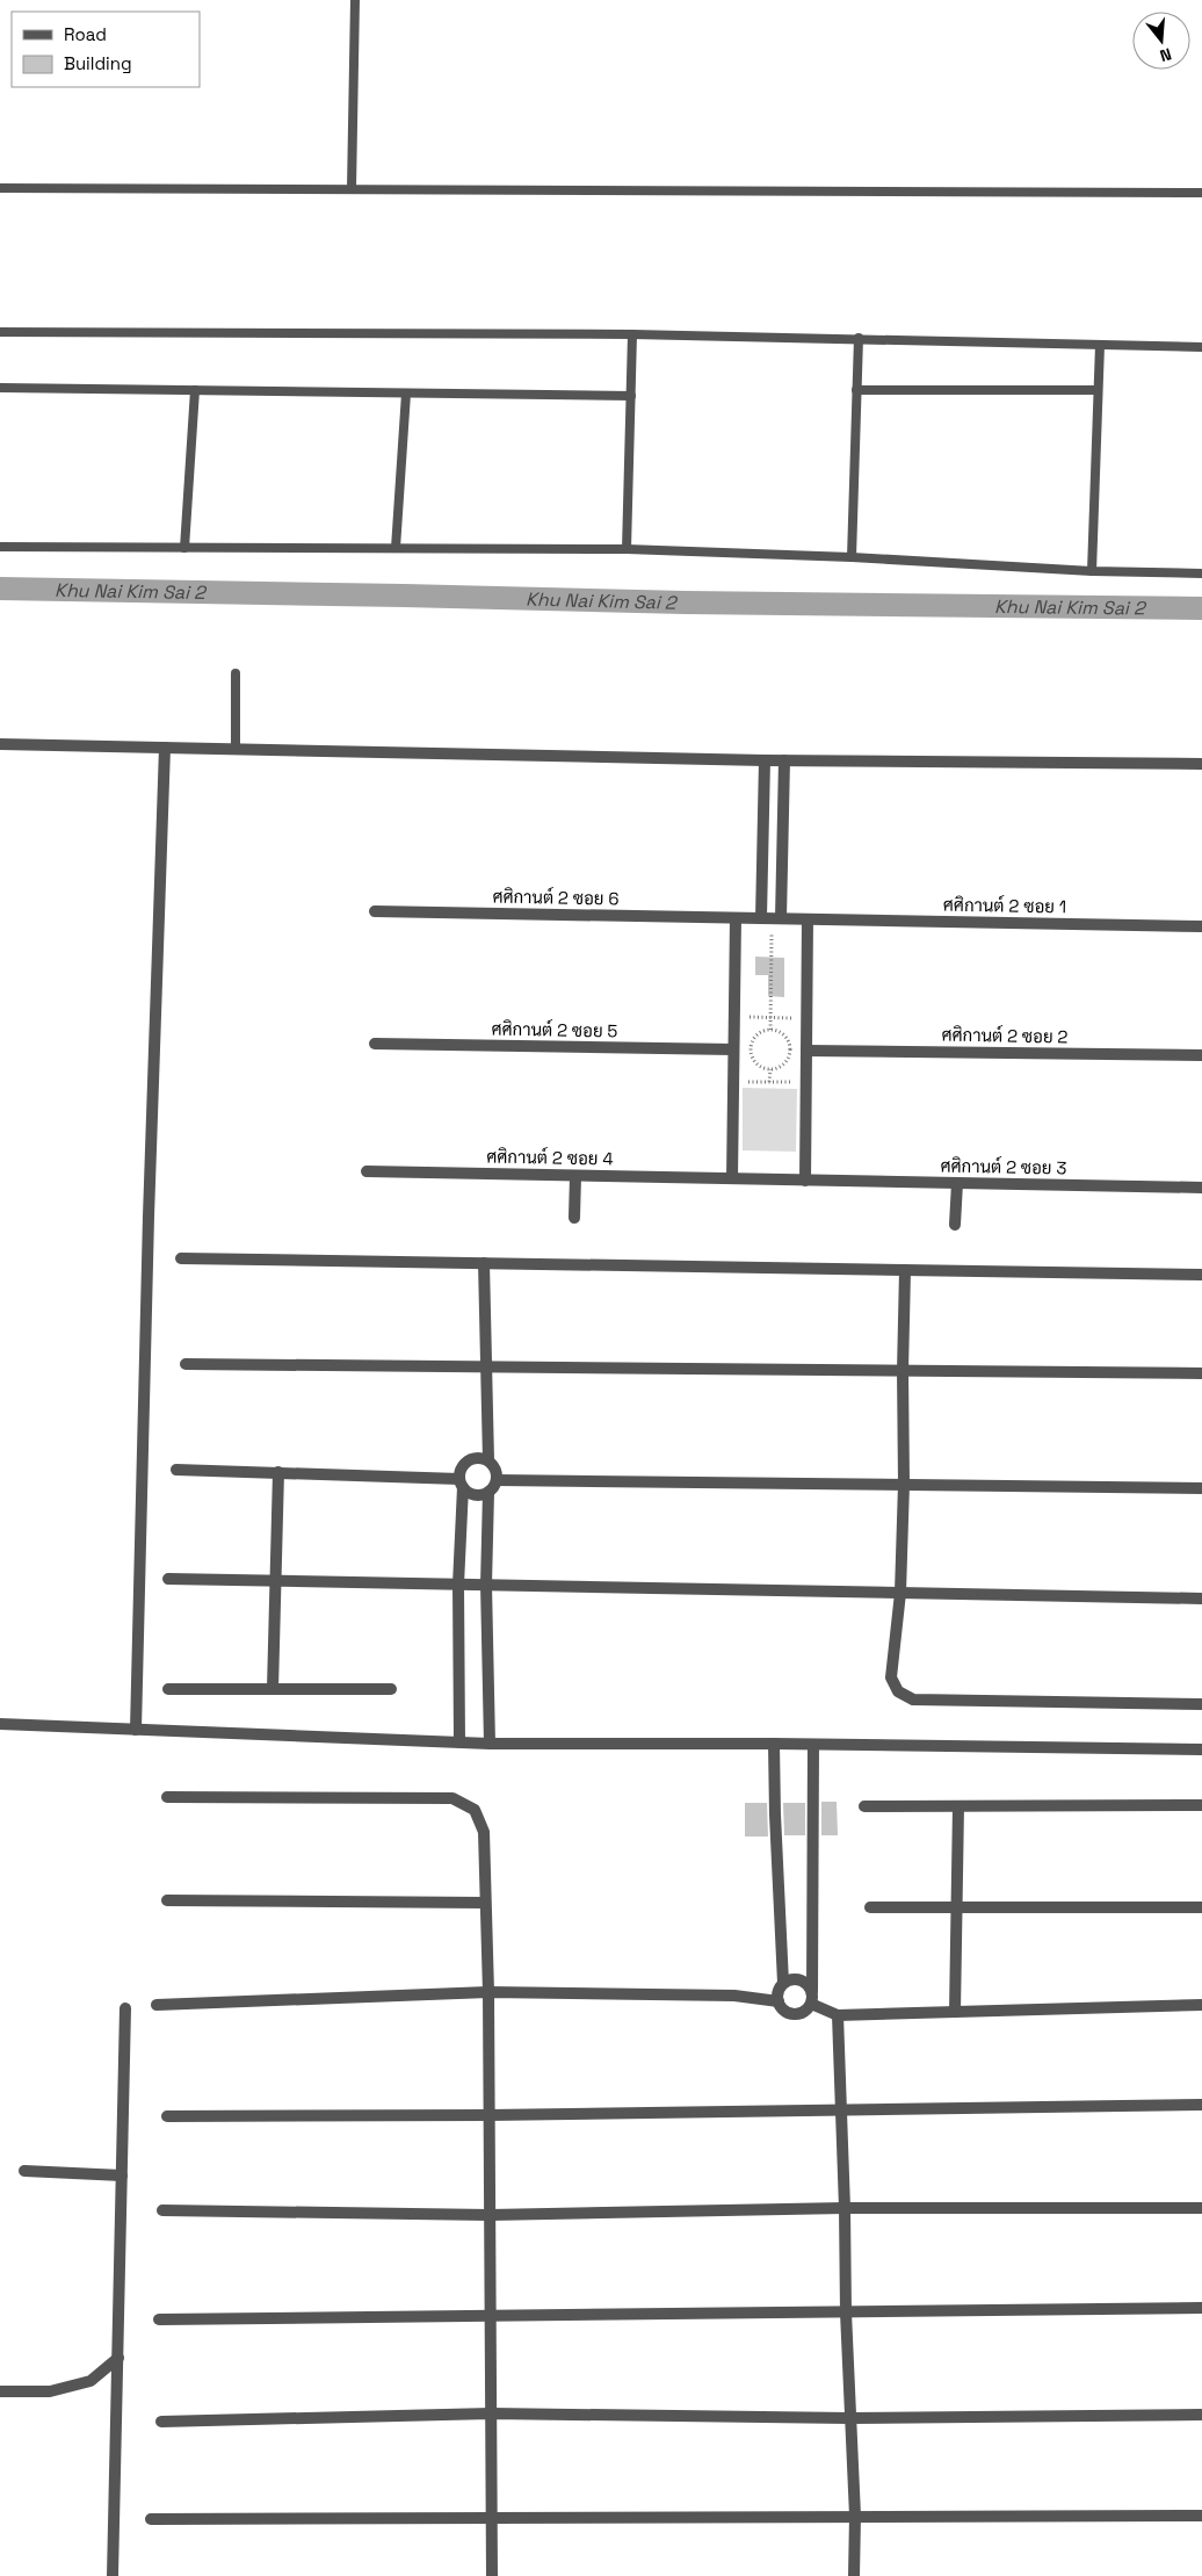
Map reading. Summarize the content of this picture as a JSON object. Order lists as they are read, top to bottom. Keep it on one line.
{"streets":{"street":["ศศิกานต์ 2 ซอย 6","ศศิกานต์ 2 ซอย 1","ศศิกานต์ 2 ซอย 5","ศศิกานต์ 2 ซอย 2","ศศิกานต์ 2 ซอย 4","ศศิกานต์ 2 ซอย 3"]},"crossings":[["ศศิกานต์ 2 ซอย 6","ศศิกานต์ 2 ซอย 1"],["ศศิกานต์ 2 ซอย 4","ศศิกานต์ 2 ซอย 3"]],"water":["Khu Nai Kim Sai 2"],"legend":["Road","Building"],"north":"bottom"}
